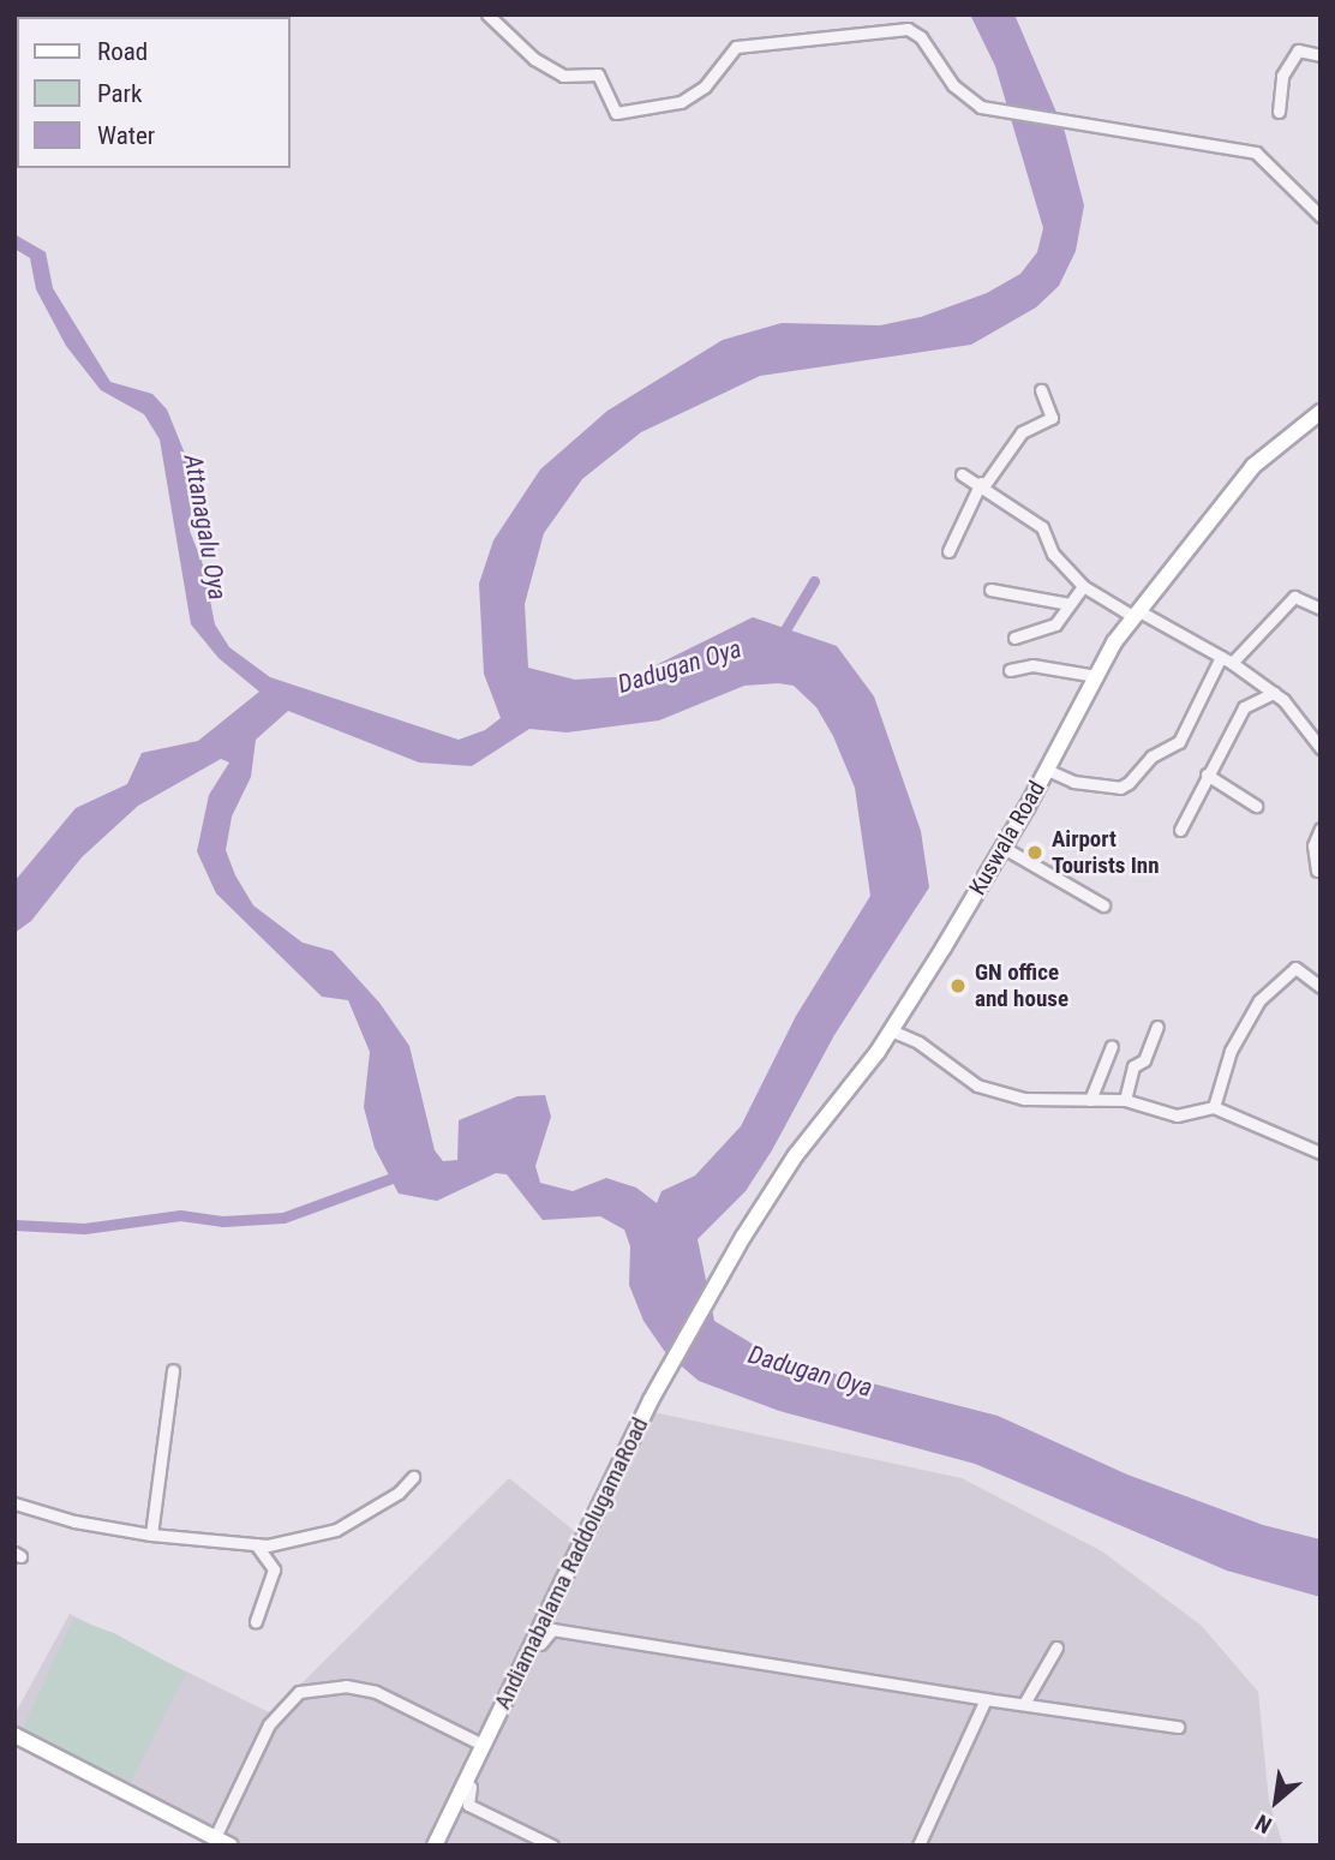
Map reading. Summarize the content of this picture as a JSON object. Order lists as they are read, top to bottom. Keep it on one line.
{"streets":{"street":["Kuswala Road","Andiamabalama RaddolugamaRoad"]},"crossings":[["Kuswala Road","Andiamabalama RaddolugamaRoad"]],"water":["Attanagalu Oya","Dadugan Oya"],"places":["Airport Tourists Inn","GN office and house"],"legend":["Road","Park","Water"],"north":"bottom left"}
